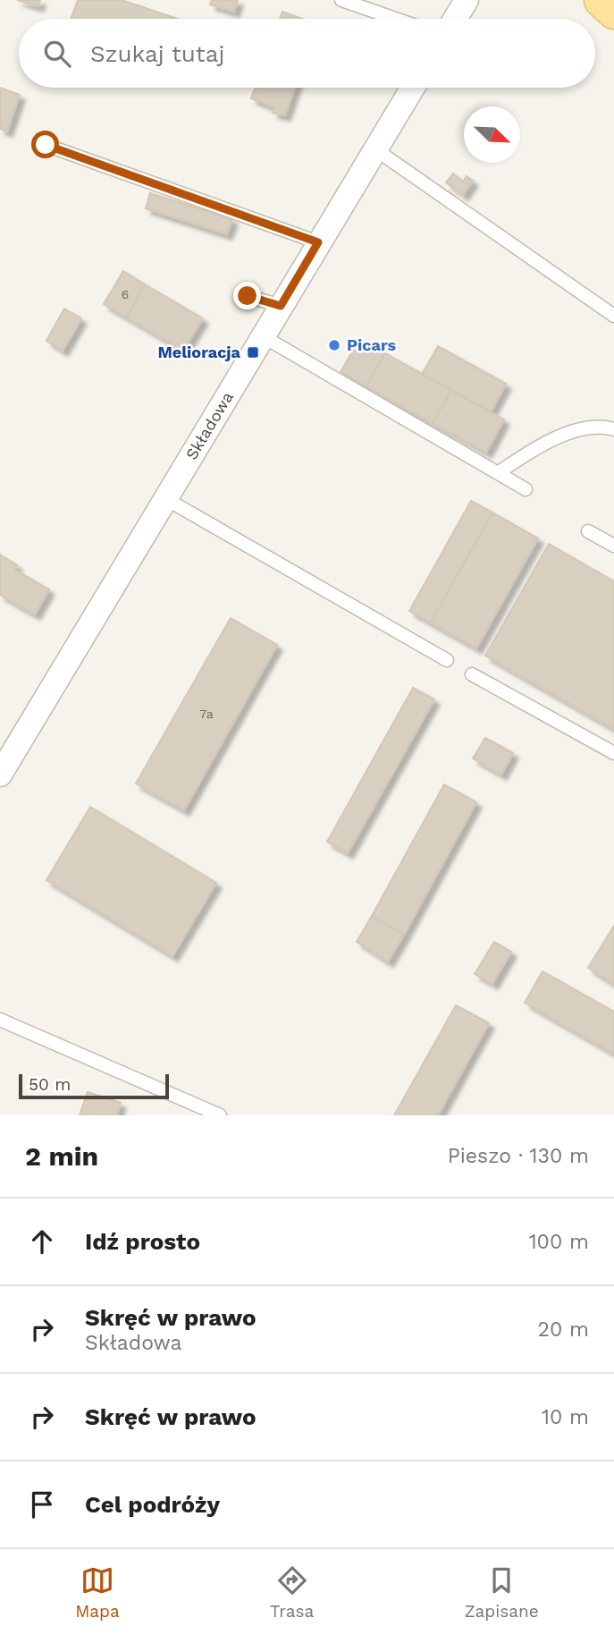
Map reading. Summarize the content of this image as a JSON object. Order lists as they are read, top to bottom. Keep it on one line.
{"streets":{"street":["Składowa"]},"places":{"other":["Picars"],"transit":["Melioracja"]},"house_numbers":["6","7a"],"scale_bar":"50 m","north":"bottom right","page":{"search":"Szukaj tutaj","scale":"50 m","heading":["2 min","Pieszo · 130 m"],"list":[["Idź prosto","100 m"],["Skręć w prawo","Składowa","20 m"],["Skręć w prawo","10 m"],"Cel podróży"],"nav":["Mapa","Trasa","Zapisane"]}}
